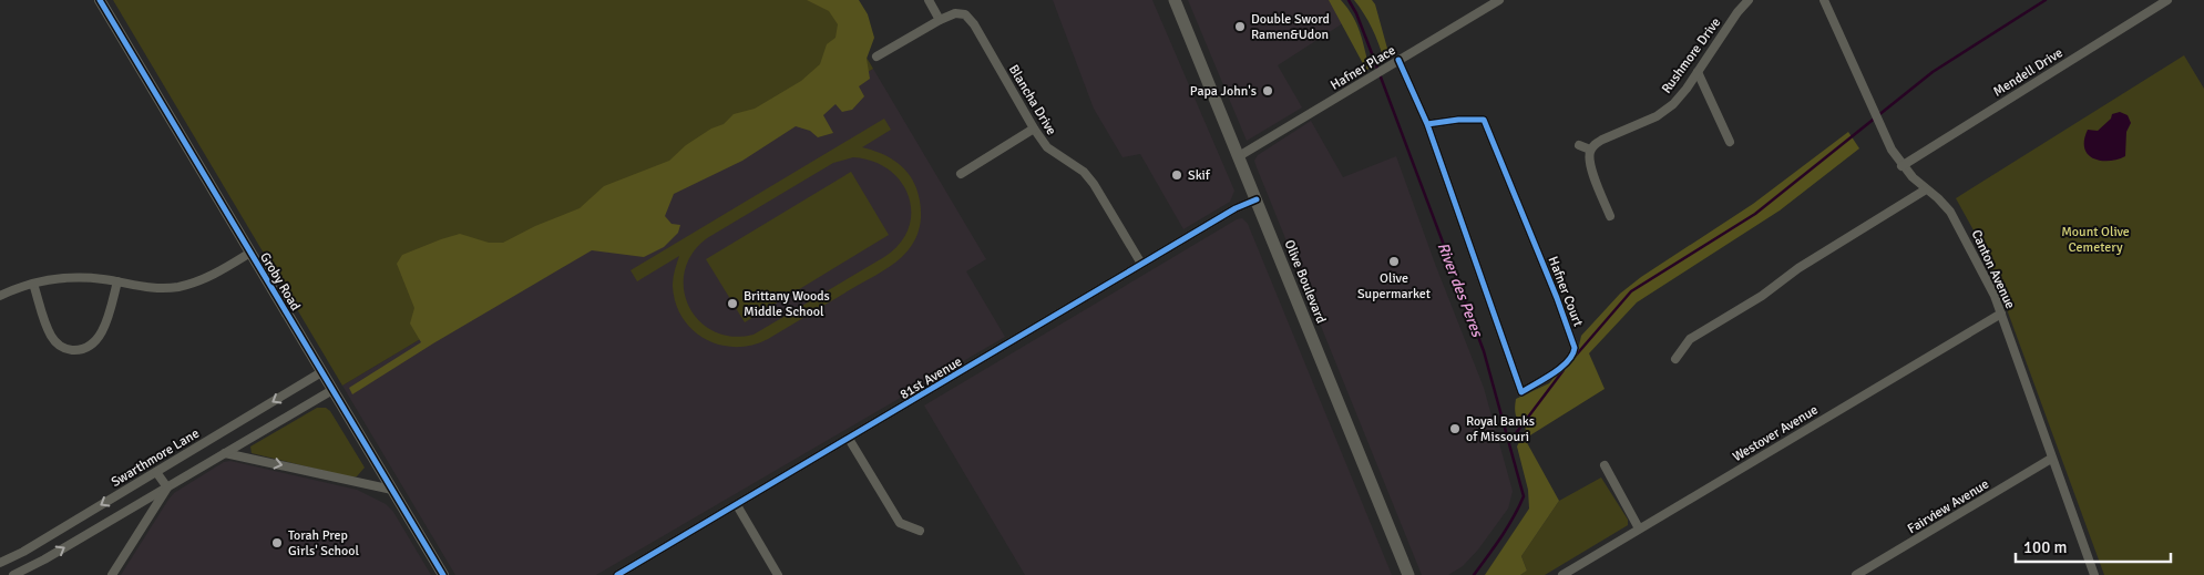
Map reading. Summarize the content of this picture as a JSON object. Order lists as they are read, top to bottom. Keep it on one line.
{"streets":{"main road":["Olive Boulevard"],"street":["Rushmore Drive","Hafner Place","Mendell Drive","Blancha Drive","Canton Avenue","Groby Road","Hafner Court","81st Avenue","Westover Avenue","Swarthmore Lane","Fairview Avenue"]},"crossings":[["Hafner Place","Olive Boulevard"],["Hafner Place","Hafner Court"],["Mendell Drive","Canton Avenue"],["Blancha Drive","81st Avenue"],["Canton Avenue","Westover Avenue"],["Canton Avenue","Fairview Avenue"],["Groby Road","Swarthmore Lane"],["Olive Boulevard","81st Avenue"]],"water":["River des Peres"],"parks":["Mount Olive Cemetery"],"places":["Double Sword Ramen&Udon","Papa John's","Skif","Olive Supermarket","Brittany Woods Middle School","Royal Banks of Missouri","Torah Prep Girls' School"],"scale_bar":"100 m"}
